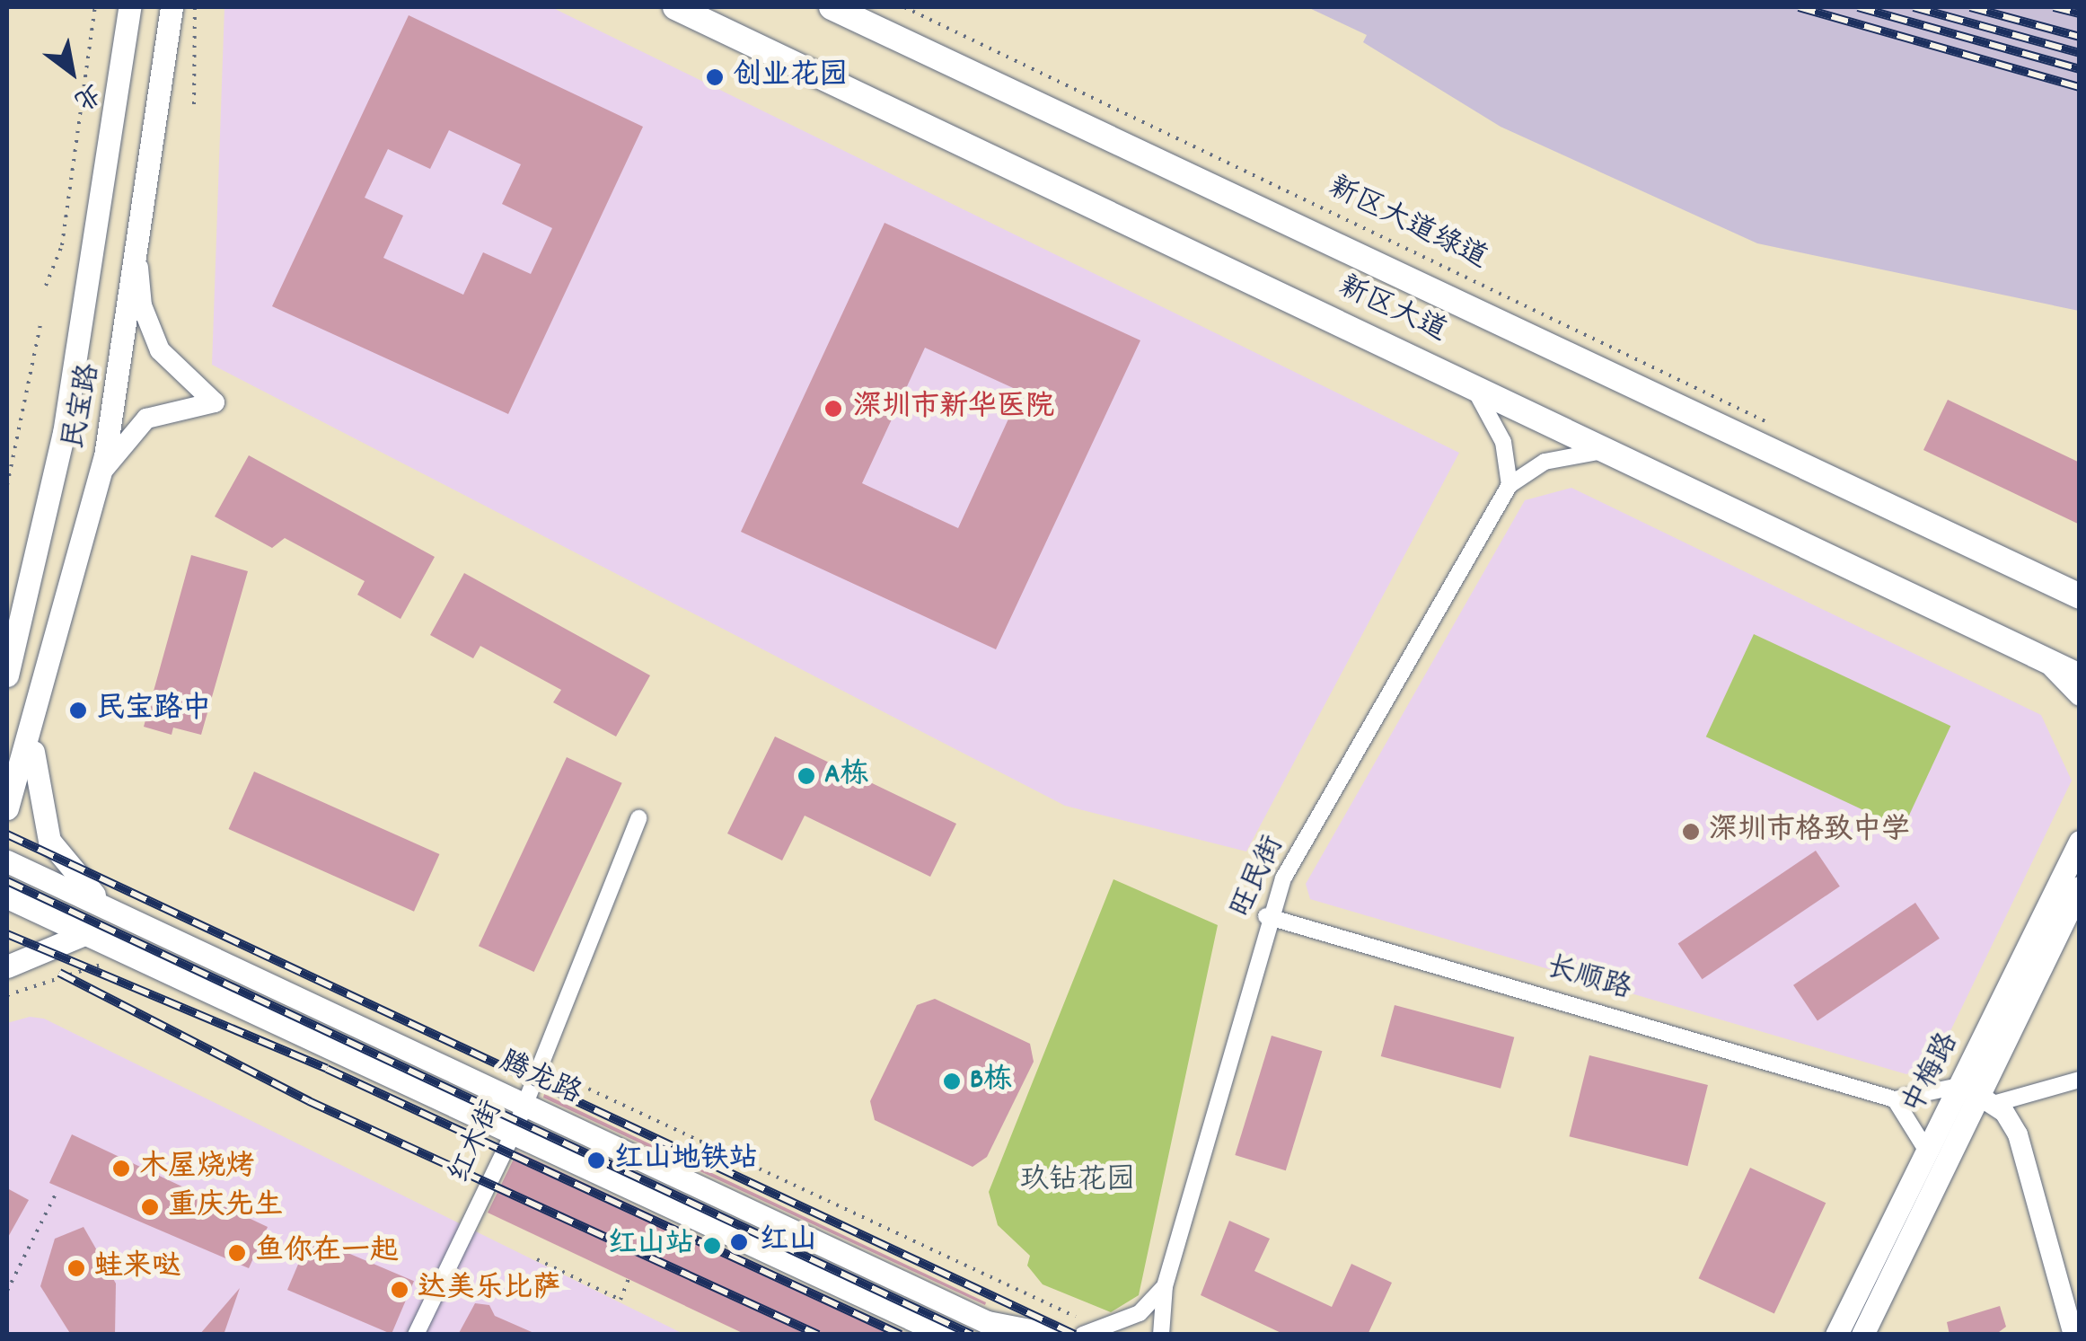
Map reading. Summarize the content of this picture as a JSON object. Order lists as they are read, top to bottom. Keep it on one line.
{"streets":{"main road":["新区大道","民宝路","中梅路","腾龙路"],"street":["旺民街","长顺路","红木街"],"path":["新区大道绿道"]},"crossings":[["旺民街","长顺路"],["腾龙路","红木街"]],"parks":["玖钻花园"],"places":["创业花园","深圳市新华医院","民宝路中","A栋","深圳市格致中学","B栋","红山地铁站","木屋烧烤","重庆先生","红山","红山站","鱼你在一起","蛙来哒","达美乐比萨"],"north":"bottom right"}
